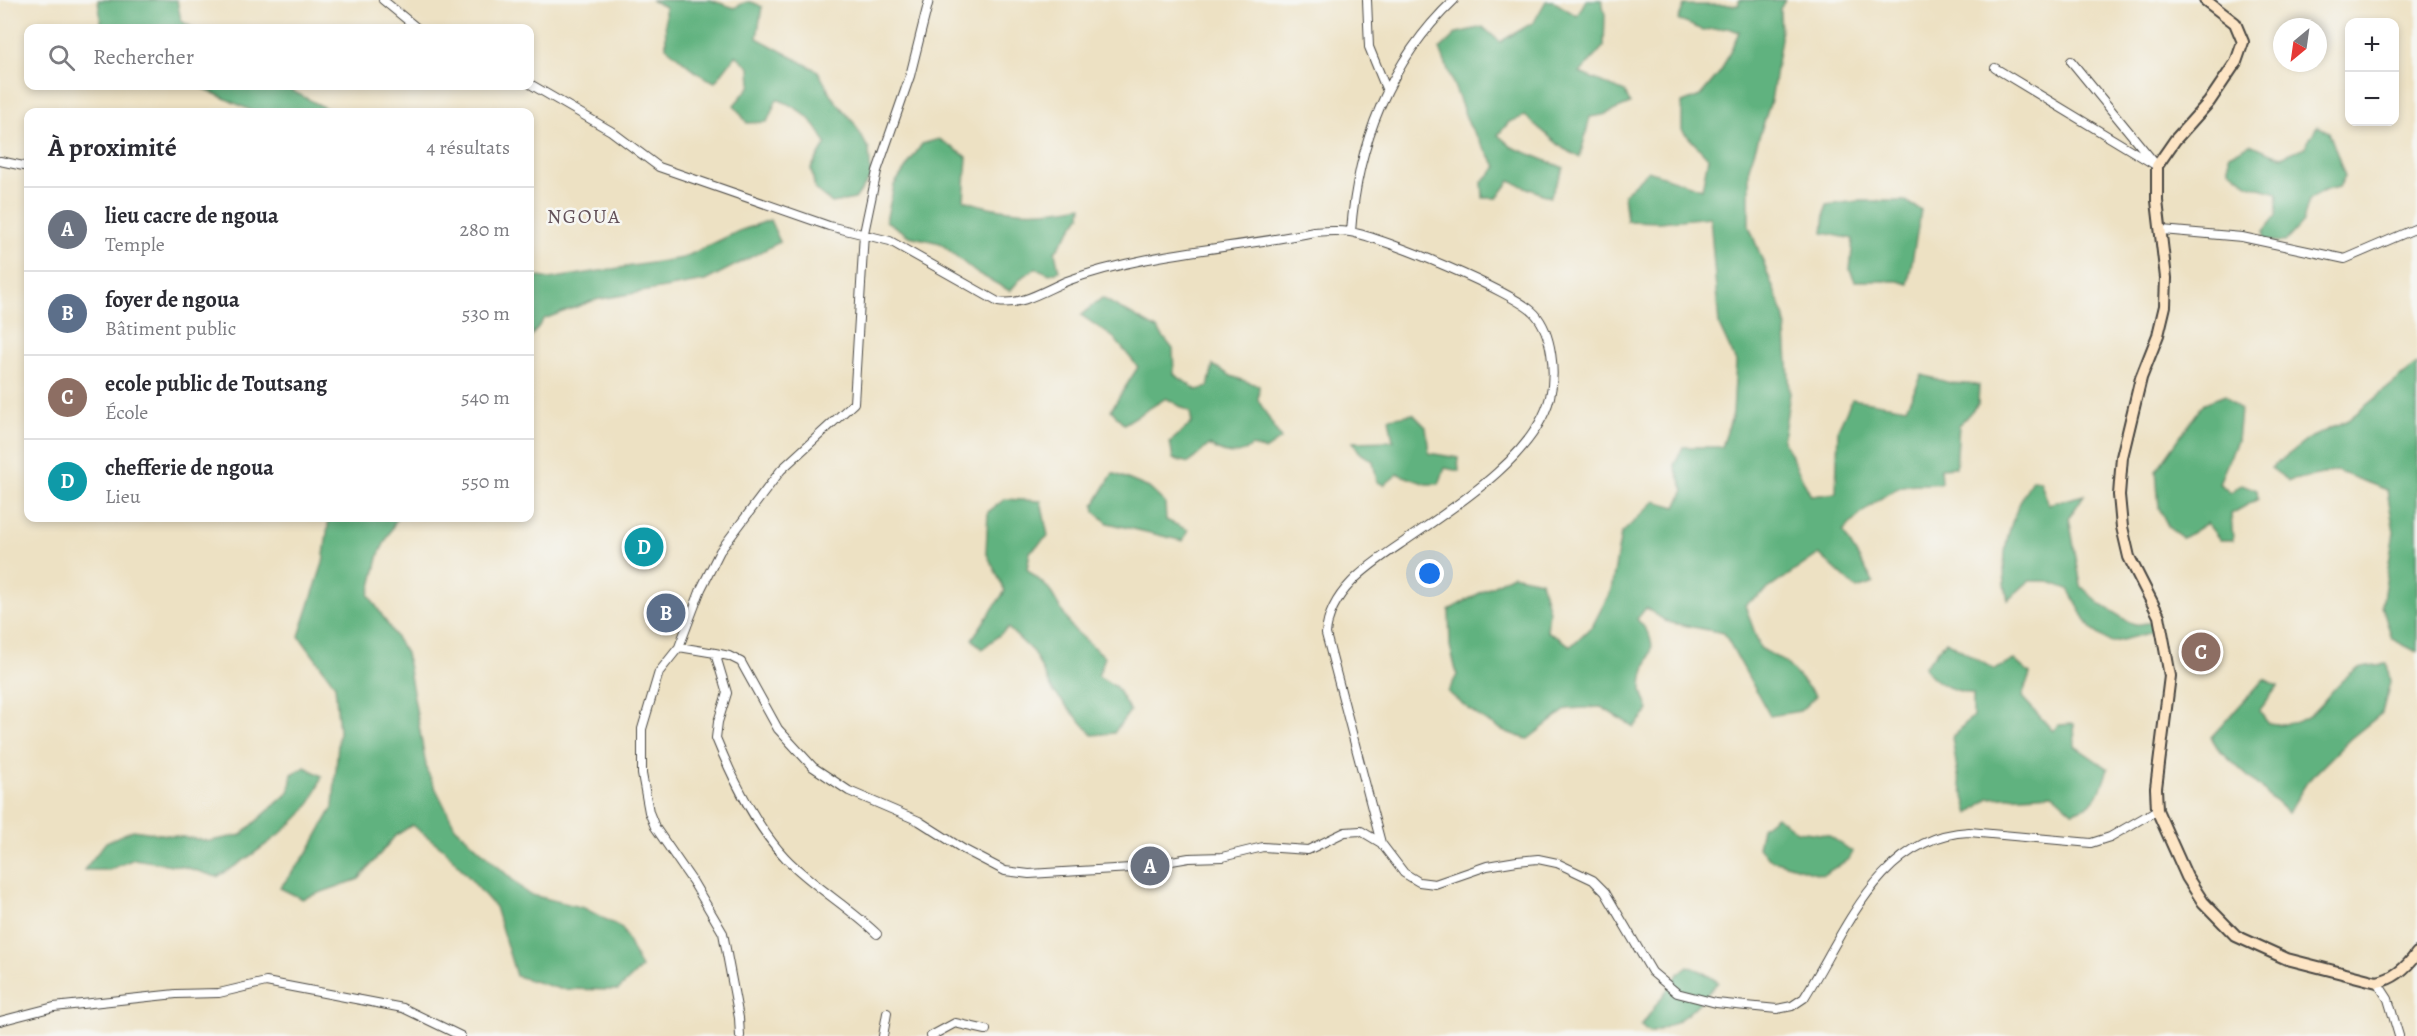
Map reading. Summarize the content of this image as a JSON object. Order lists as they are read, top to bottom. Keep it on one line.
{"districts":["NGOUA"],"north":"bottom left","page":{"map_buttons":["+","−"],"search":"Rechercher","heading":["À proximité","4 résultats"],"list":[{"mark":"A","name":"lieu cacre de ngoua","note":"Temple","value":"280 m"},{"mark":"B","name":"foyer de ngoua","note":"Bâtiment public","value":"530 m"},{"mark":"C","name":"ecole public de Toutsang","note":"École","value":"540 m"},{"mark":"D","name":"chefferie de ngoua","note":"Lieu","value":"550 m"}],"pins":["D","B","C","A"]}}
